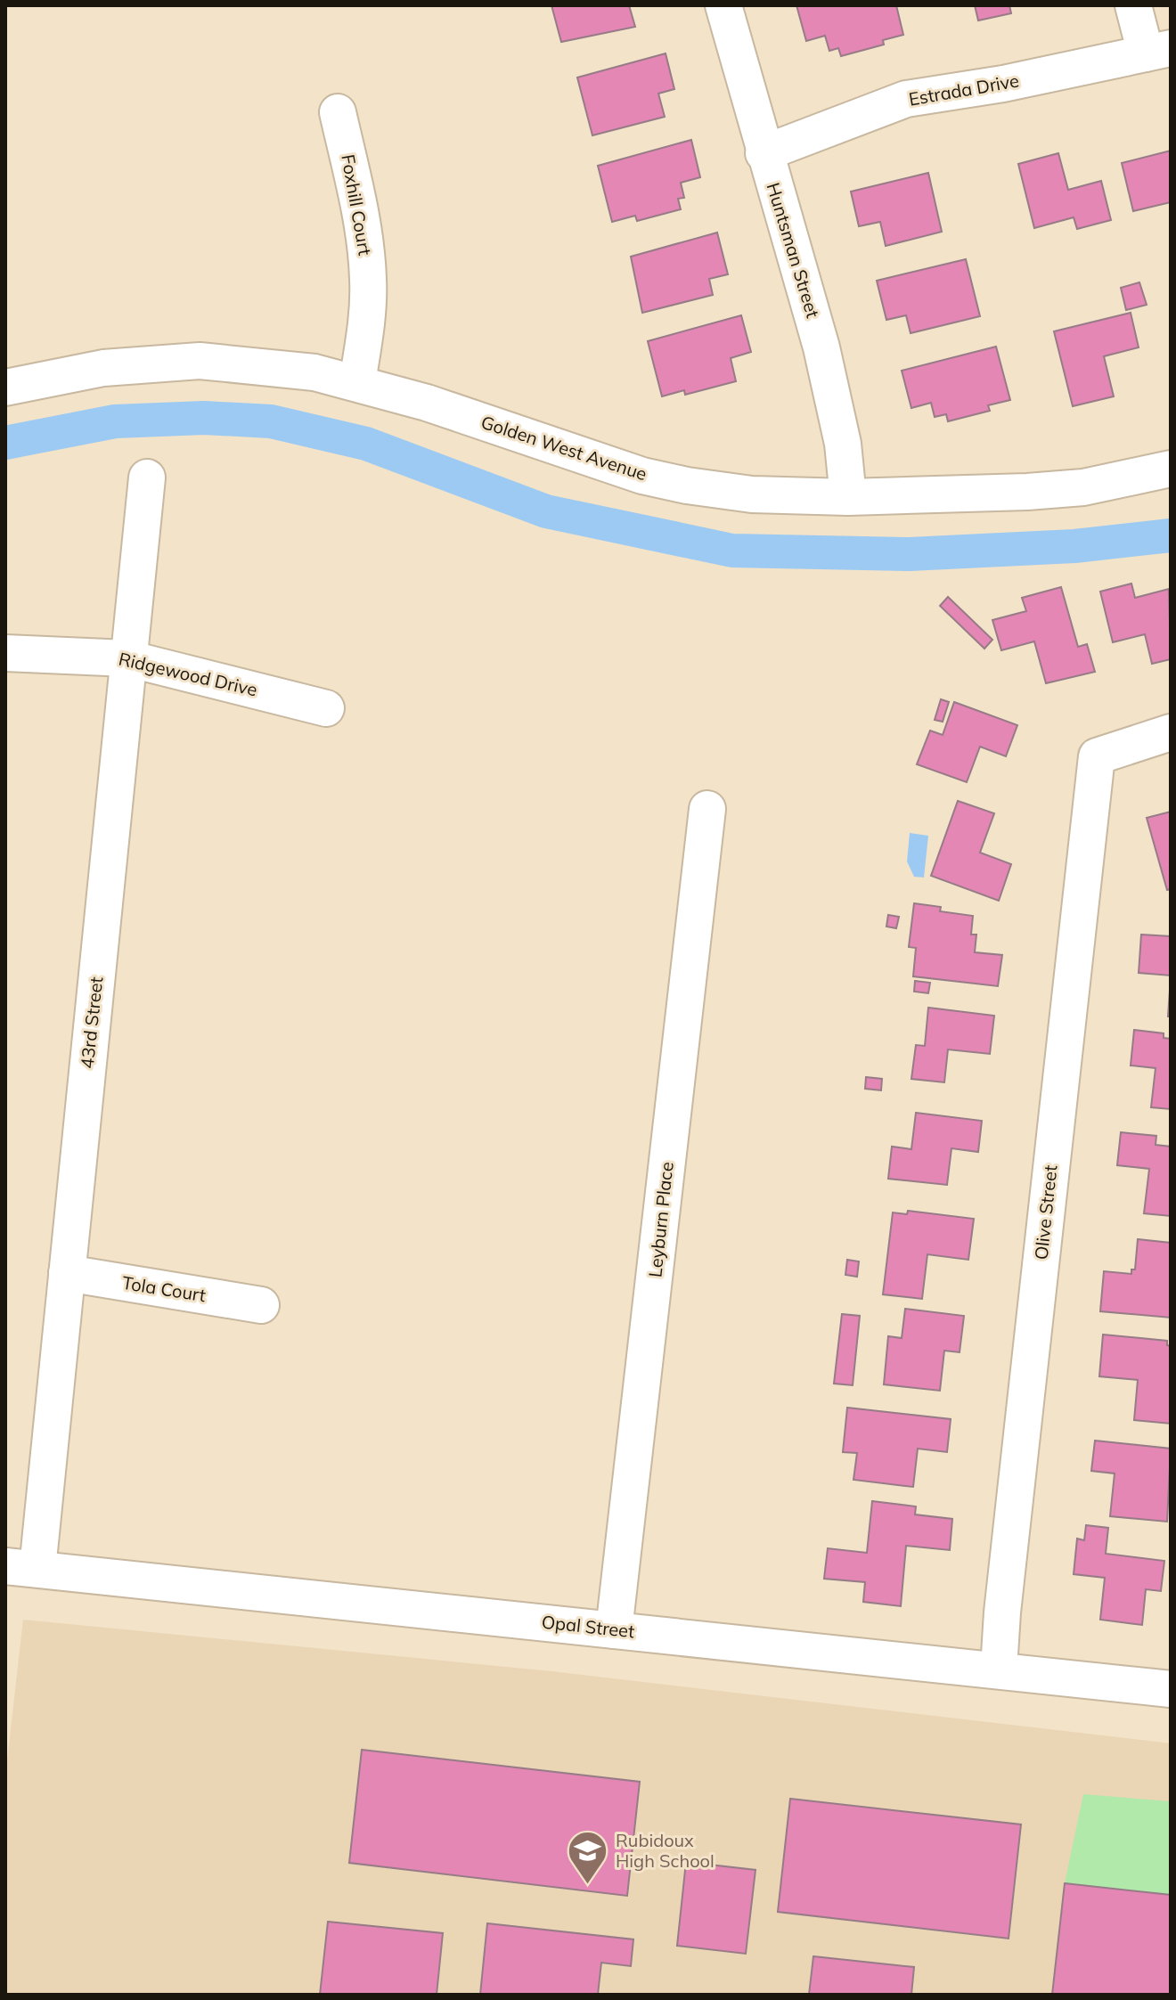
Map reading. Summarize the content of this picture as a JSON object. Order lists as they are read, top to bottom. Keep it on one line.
{"streets":{"street":["Estrada Drive","Foxhill Court","Huntsman Street","Golden West Avenue","Ridgewood Drive","43rd Street","Olive Street","Leyburn Place","Tola Court","Opal Street"]},"crossings":[["Estrada Drive","Huntsman Street"],["Foxhill Court","Golden West Avenue"],["Huntsman Street","Golden West Avenue"],["Ridgewood Drive","43rd Street"],["43rd Street","Tola Court"],["43rd Street","Opal Street"],["Olive Street","Opal Street"],["Leyburn Place","Opal Street"]],"places":{"school or university":["Rubidoux High School"]}}
